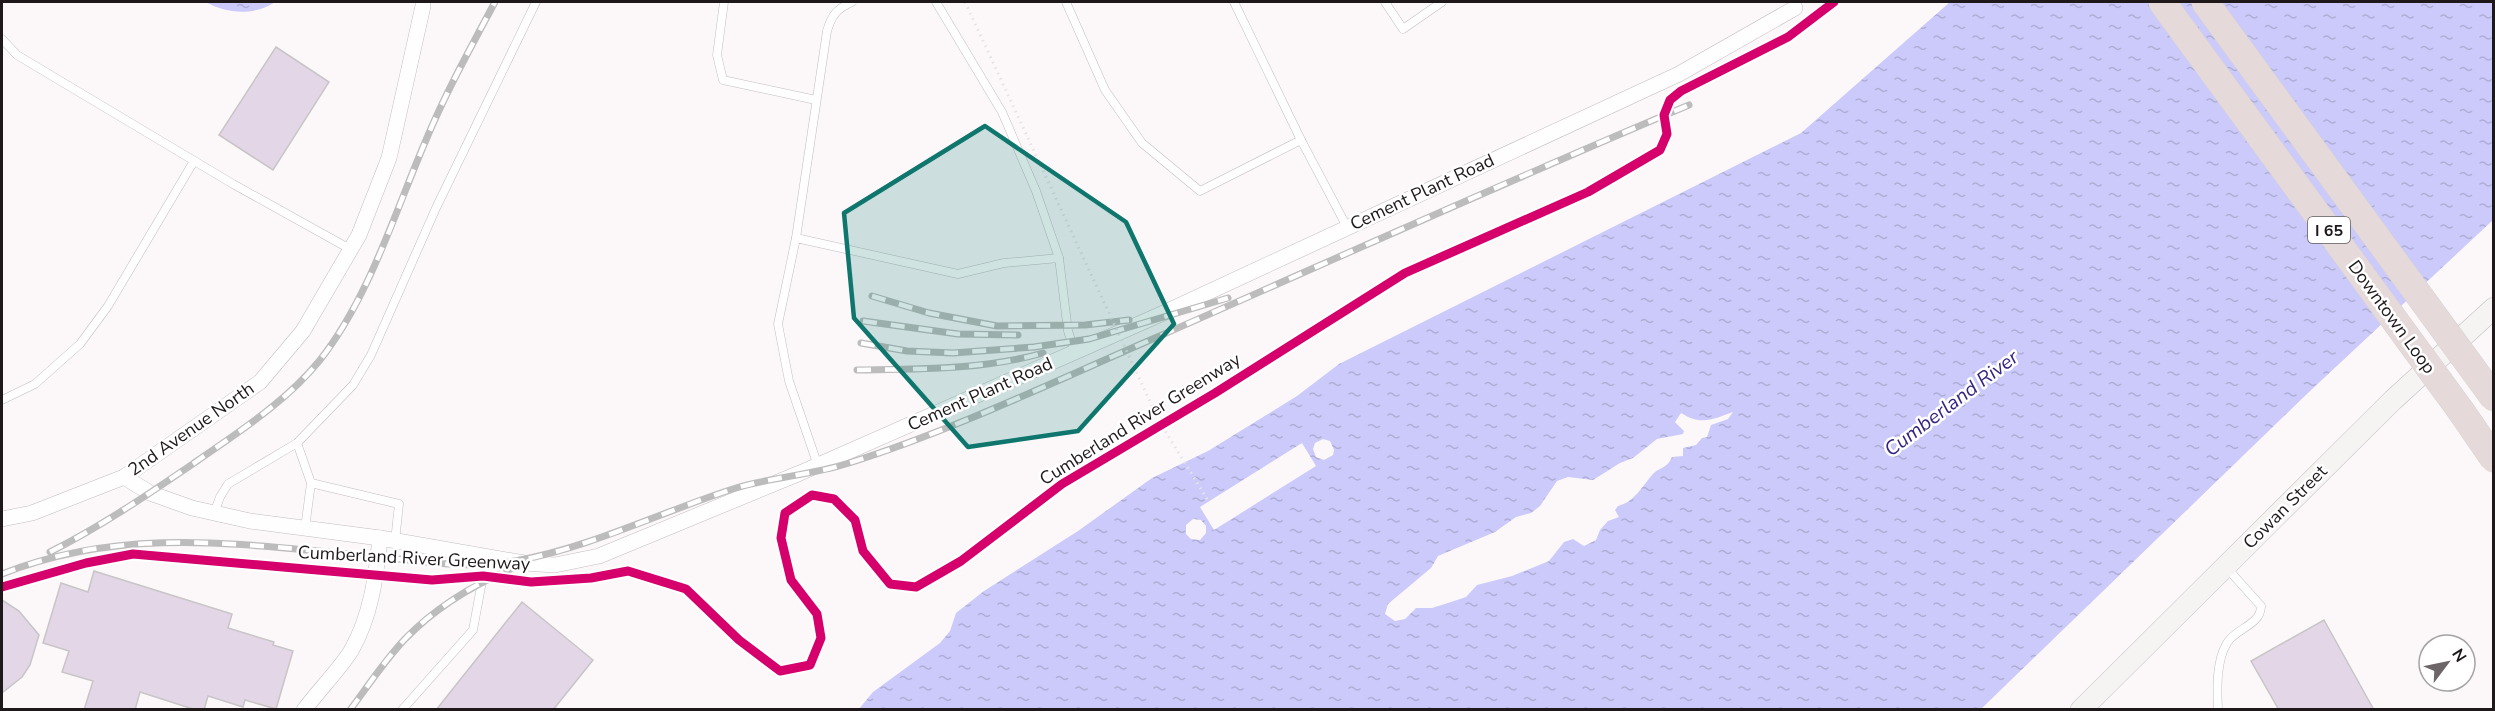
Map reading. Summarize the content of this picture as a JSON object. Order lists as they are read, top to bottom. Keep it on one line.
{"streets":{"highway":["I 65","Downtown Loop"],"street":["Cement Plant Road","2nd Avenue North","Cowan Street"],"cycle path":["Cumberland River Greenway"]},"crossings":[["Cement Plant Road","2nd Avenue North"]],"water":["Cumberland River"],"north":"top right"}
